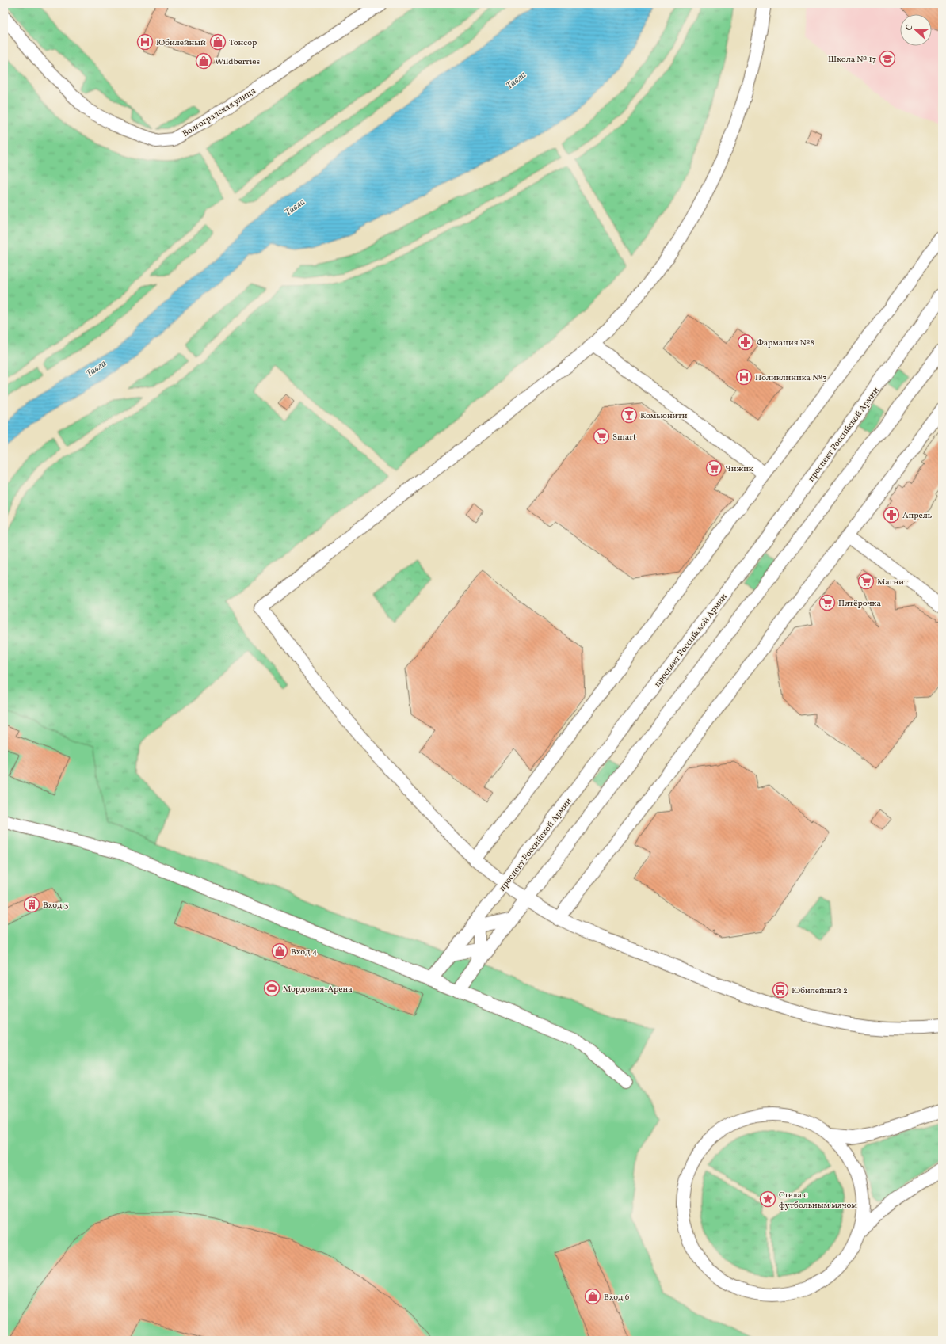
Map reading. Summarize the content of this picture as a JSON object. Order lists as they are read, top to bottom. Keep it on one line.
{"streets":{"street":["Волгоградская улица","проспект Российской Армии"]},"water":["Тавла"],"places":{"hospital":["Юбилейный","Поликлиника №3"],"shop":["Тонсор","Wildberries","Вход 4","Вход 6"],"school or university":["Школа № 17"],"pharmacy":["Фармация №8","Апрель"],"bar":["Комьюнити"],"supermarket":["Smart","Чижик","Магнит","Пятёрочка"],"building":["Вход 3"],"sports":["Мордовия-Арена"],"bus stop":["Юбилейный 2"],"place":["Стела с футбольным мячом"]},"north":"left"}
